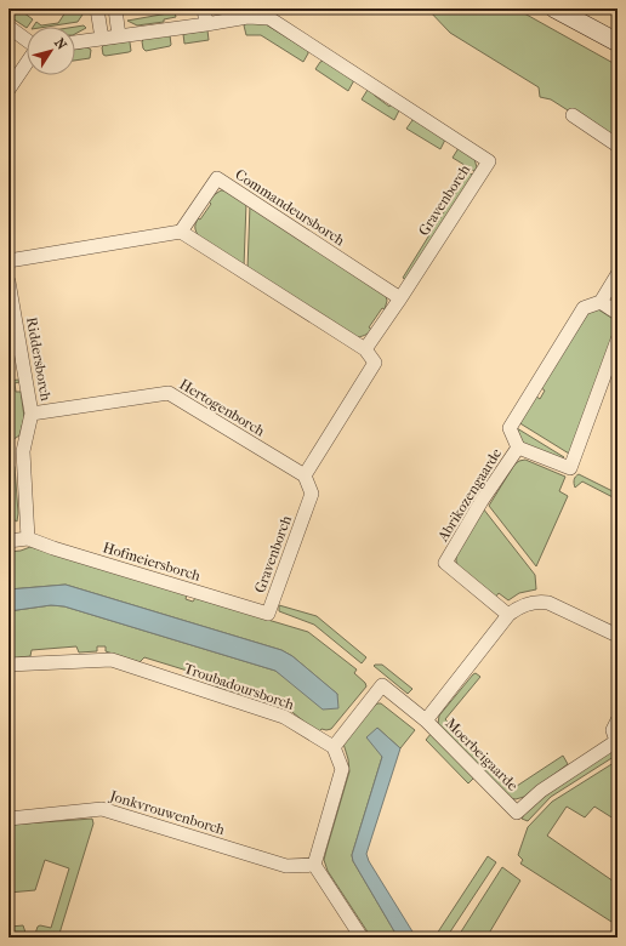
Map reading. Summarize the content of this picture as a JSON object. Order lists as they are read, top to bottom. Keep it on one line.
{"streets":{"street":["Gravenborch","Commandeursborch","Riddersborch","Hertogenborch","Abrikozengaarde","Hofmeiersborch","Troubadoursborch","Moerbeigaarde","Jonkvrouwenborch"]},"crossings":[["Gravenborch","Commandeursborch"],["Gravenborch","Hertogenborch"],["Gravenborch","Hofmeiersborch"],["Riddersborch","Hertogenborch"],["Riddersborch","Hofmeiersborch"],["Abrikozengaarde","Moerbeigaarde"],["Troubadoursborch","Moerbeigaarde"]],"north":"top right"}
